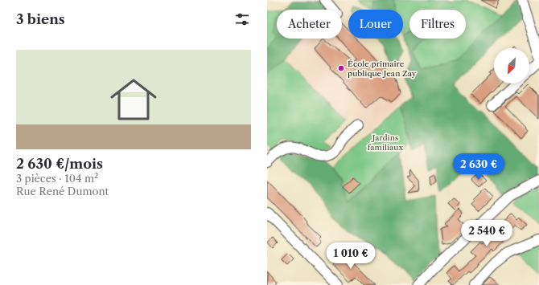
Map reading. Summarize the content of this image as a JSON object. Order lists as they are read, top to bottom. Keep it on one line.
{"parks":["Jardins familiaux"],"places":["École primaire publique Jean Zay"],"north":"bottom left","page":{"heading":"3 biens","chip":["Acheter","Louer","Filtres"],"list":[{"name":"2 630 €/mois","note":"3 pièces · 104 m² · Rue René Dumont"}],"price":["2 630 €","2 540 €","1 010 €"]}}
